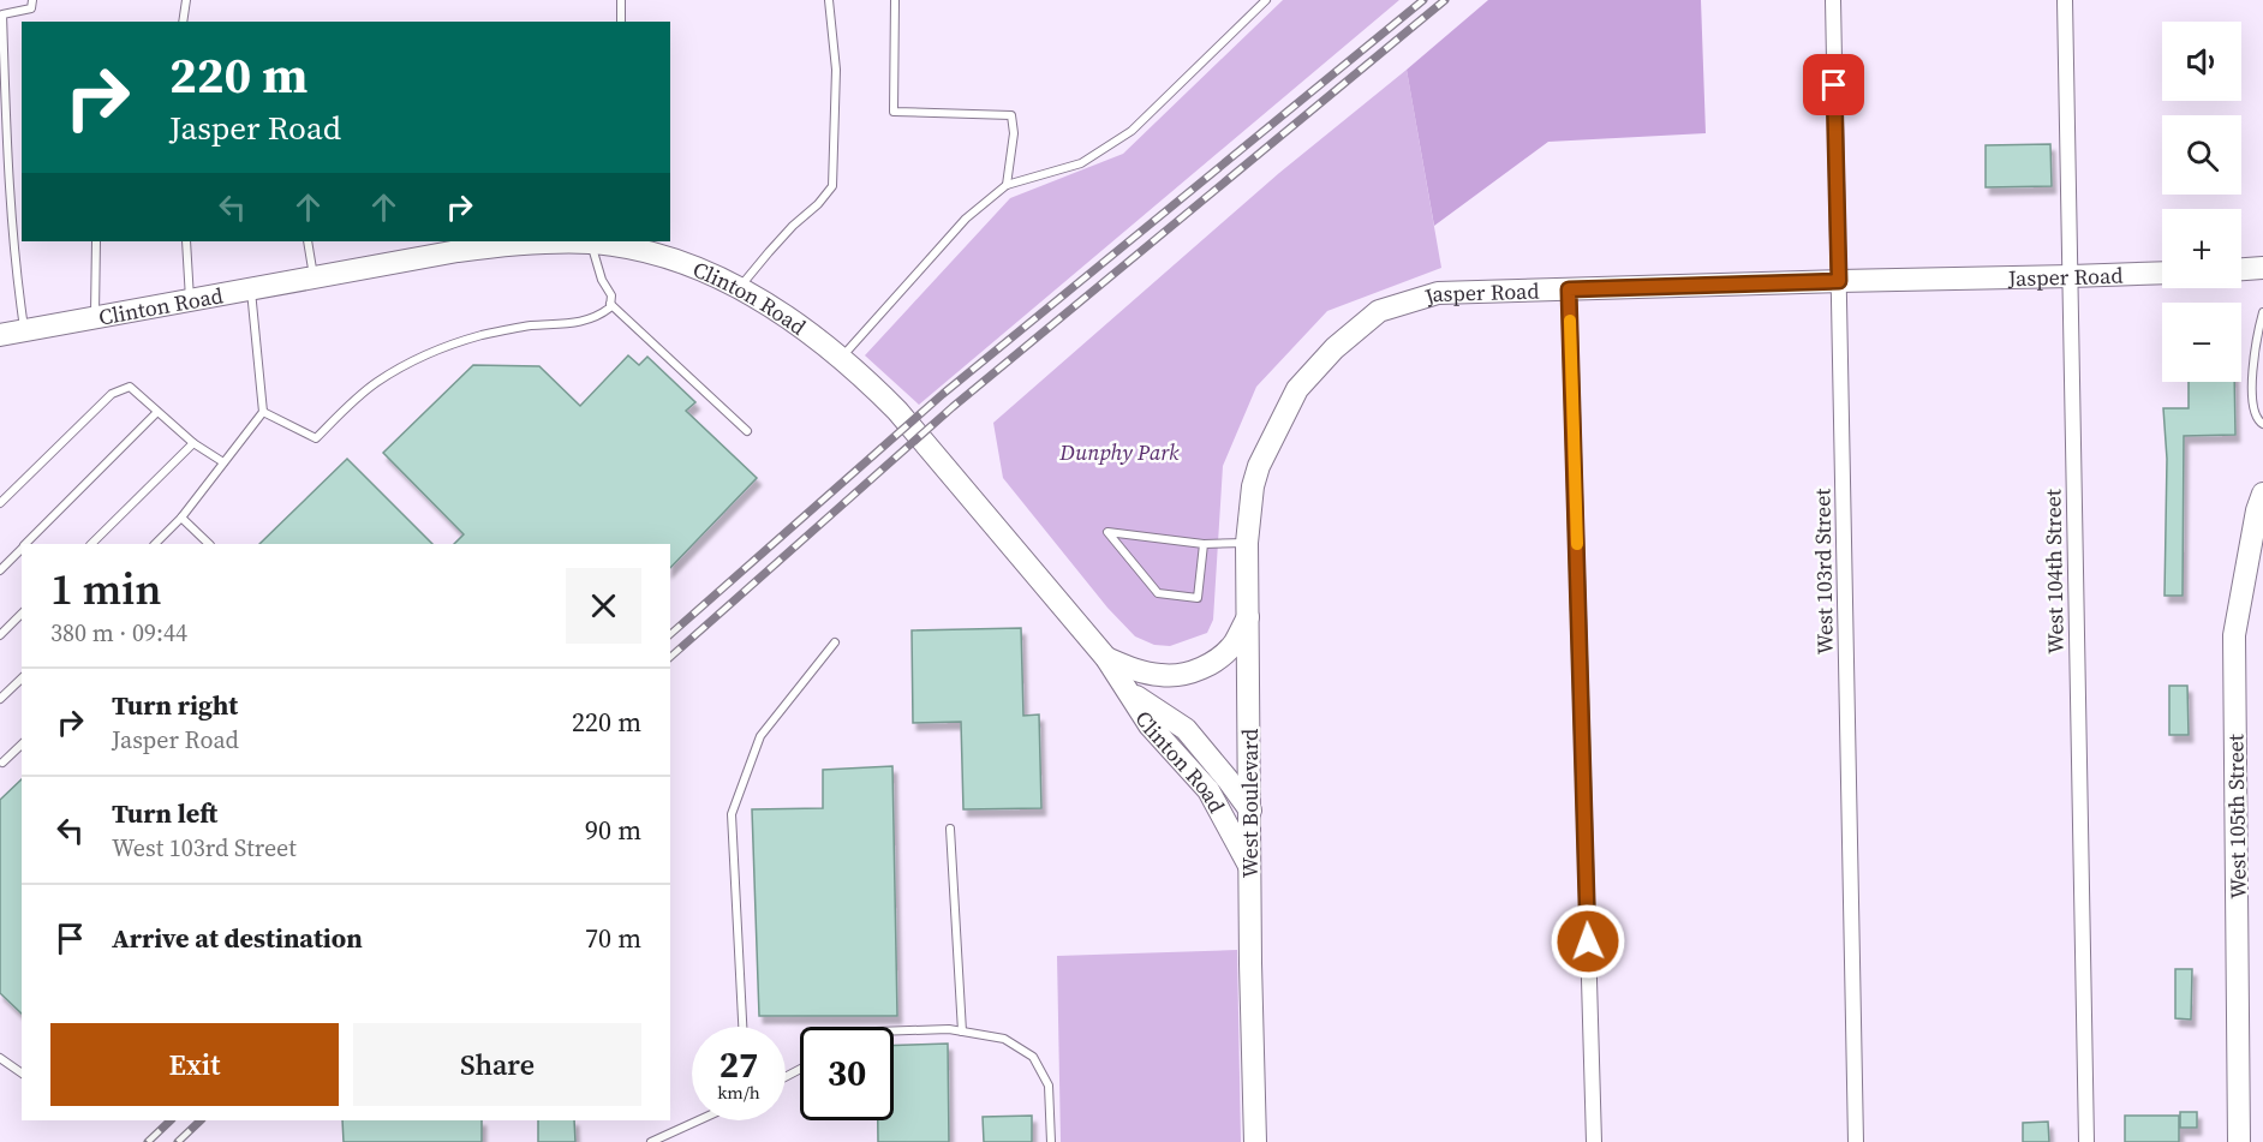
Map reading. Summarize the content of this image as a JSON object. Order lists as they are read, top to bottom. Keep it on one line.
{"streets":{"street":["Jasper Road","Clinton Road","West 103rd Street","West 104th Street","West Boulevard","West 105th Street"]},"crossings":[["Jasper Road","West 103rd Street"],["Jasper Road","West 104th Street"],["Jasper Road","West Boulevard"],["Clinton Road","West Boulevard"]],"parks":["Dunphy Park"],"page":{"map_buttons":["+","−"],"turn":["220 m","Jasper Road"],"heading":["1 min","380 m · 09:44"],"list":[{"name":"Turn right","note":"Jasper Road","value":"220 m"},{"name":"Turn left","note":"West 103rd Street","value":"90 m"},{"name":"Arrive at destination","value":"70 m"}],"buttons":["Exit","Share"],"speed":"27 km/h","limit":"30"}}
